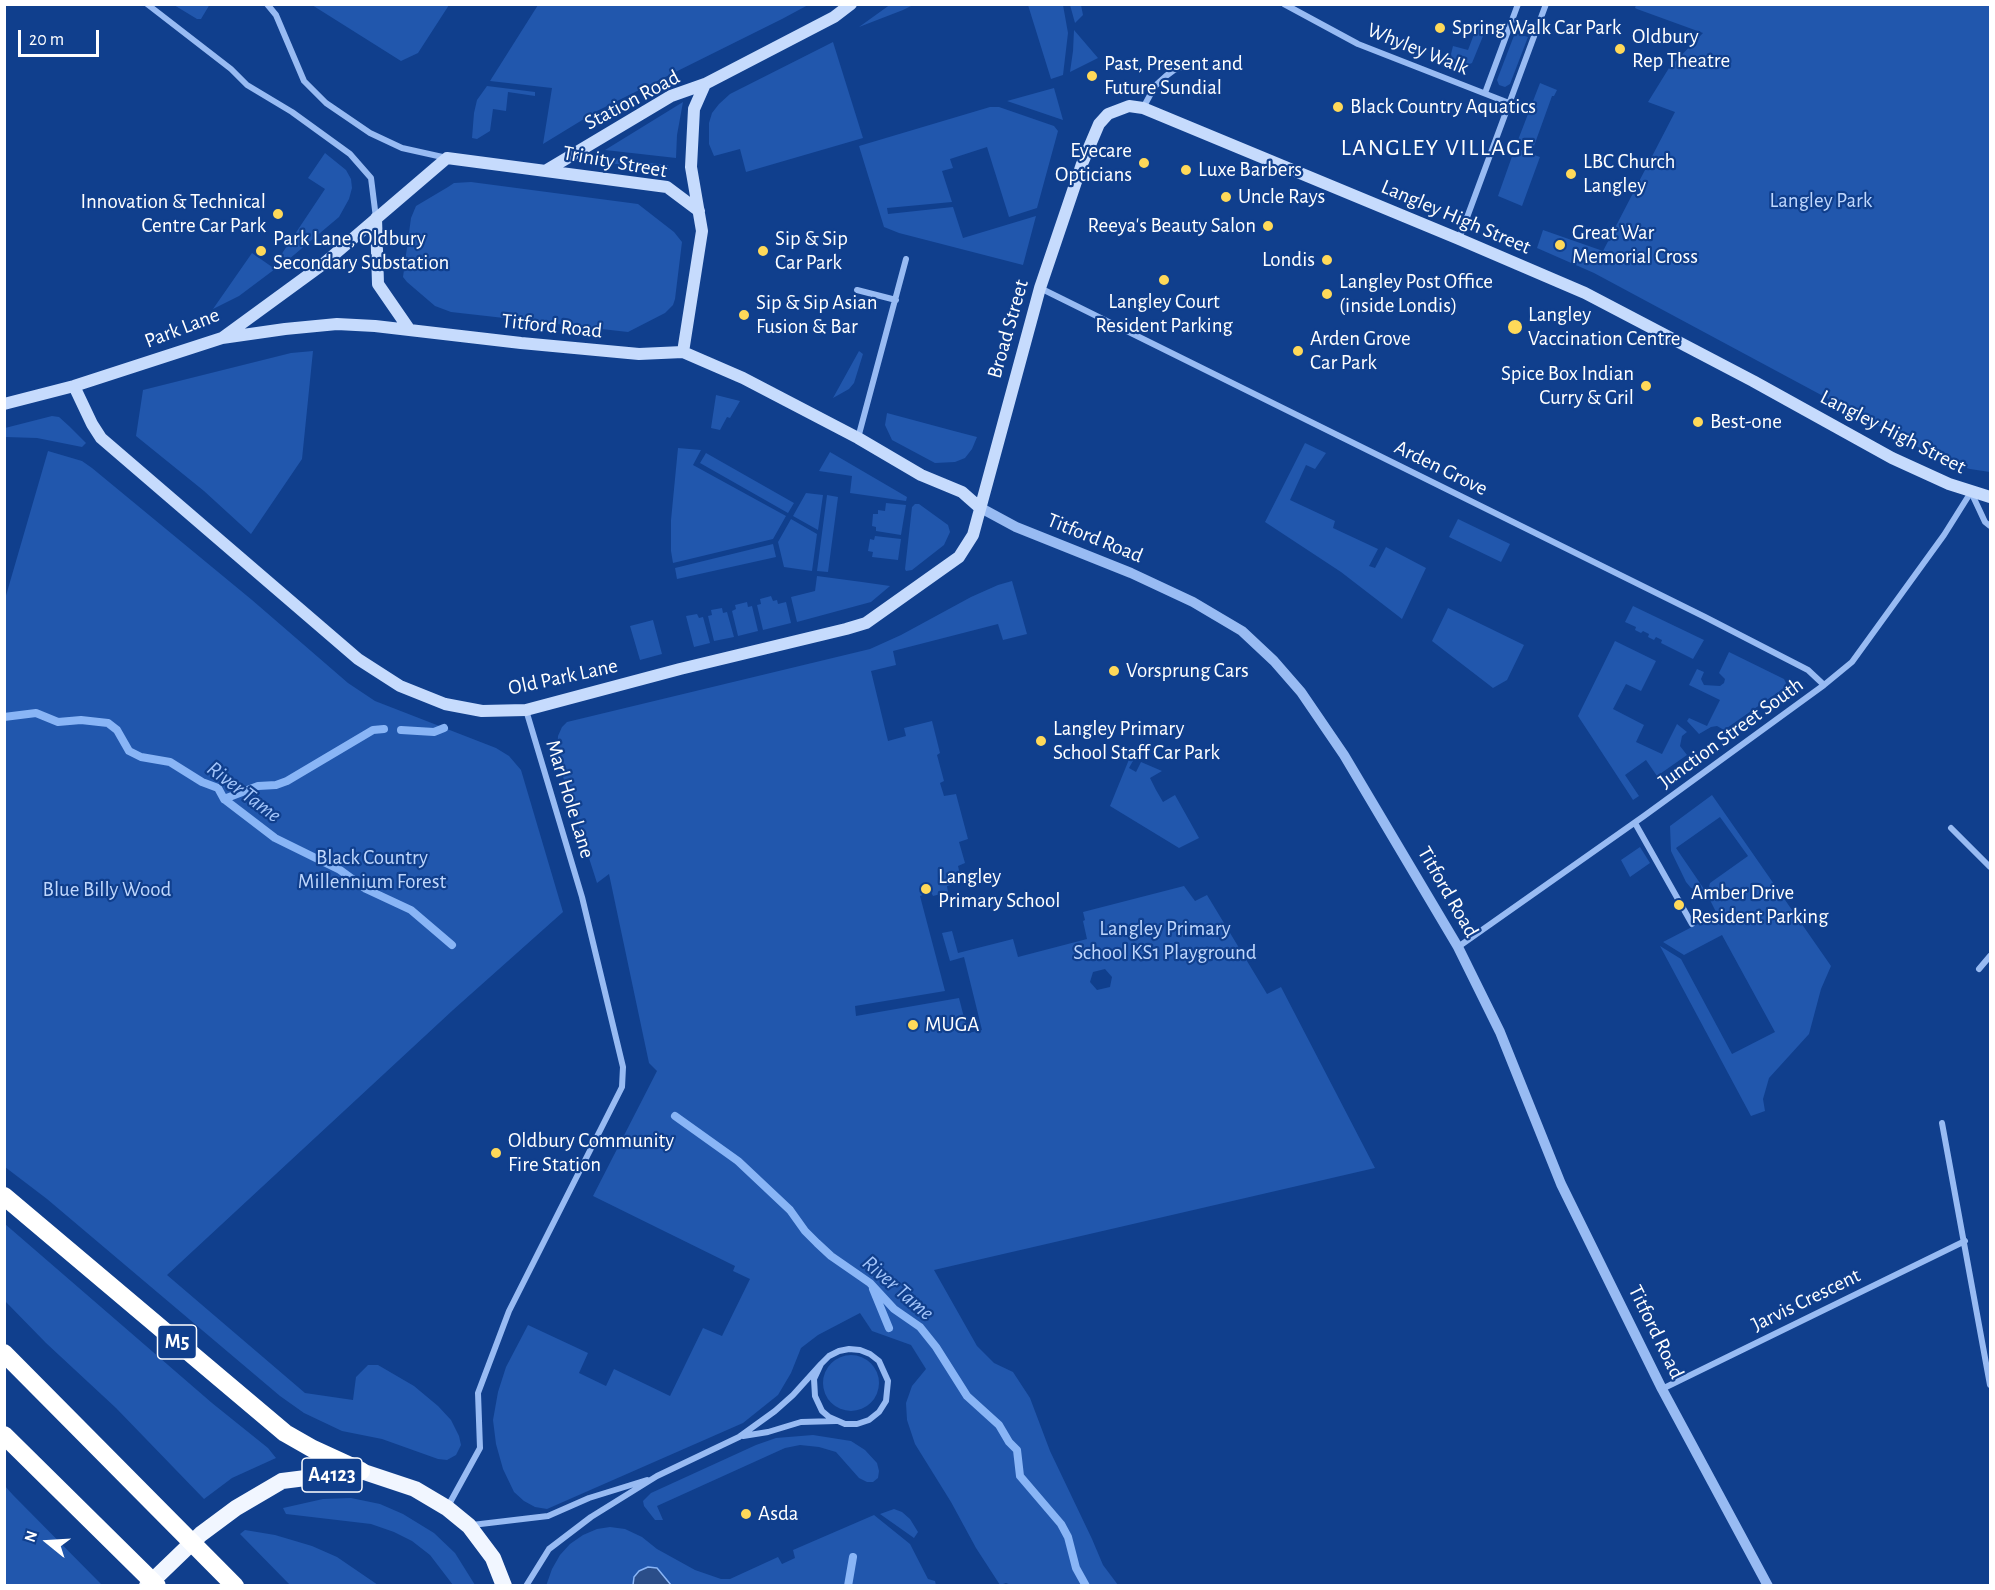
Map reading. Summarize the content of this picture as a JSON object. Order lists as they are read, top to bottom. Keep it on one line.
{"streets":{"highway":["M5","A4123"],"main road":["Station Road","Trinity Street","Langley High Street","Titford Road","Park Lane","Broad Street","Old Park Lane"],"street":["Whyley Walk","Arden Grove","Junction Street South","Marl Hole Lane","Jarvis Crescent"]},"crossings":[["Station Road","Trinity Street"],["Langley High Street","Broad Street"],["Langley High Street","Junction Street South"],["Titford Road","Park Lane"],["Titford Road","Broad Street"],["Titford Road","Old Park Lane"],["Titford Road","Junction Street South"],["Titford Road","Jarvis Crescent"],["Park Lane","Old Park Lane"],["Broad Street","Arden Grove"],["Broad Street","Old Park Lane"],["Arden Grove","Junction Street South"],["Old Park Lane","Marl Hole Lane"],["Marl Hole Lane","A4123"],["M5","A4123"]],"districts":["LANGLEY VILLAGE"],"water":["River Tame"],"parks":["Langley Park","Black Country Millennium Forest","Blue Billy Wood","Langley Primary School KS1 Playground"],"places":["Spring Walk Car Park","Oldbury Rep Theatre","Past, Present and Future Sundial","Black Country Aquatics","Eyecare Opticians","Luxe Barbers","LBC Church Langley","Uncle Rays","Innovation & Technical Centre Car Park","Reeya's Beauty Salon","Great War Memorial Cross","Park Lane, Oldbury Secondary Substation","Sip & Sip Car Park","Londis","Langley Court Resident Parking","Langley Post Office (inside Londis)","Sip & Sip Asian Fusion & Bar","Langley Vaccination Centre","Arden Grove Car Park","Spice Box Indian Curry & Gril","Best-one","Vorsprung Cars","Langley Primary School Staff Car Park","Langley Primary School","Amber Drive Resident Parking","MUGA","Oldbury Community Fire Station","Asda"],"scale_bar":"20 m","north":"left"}
